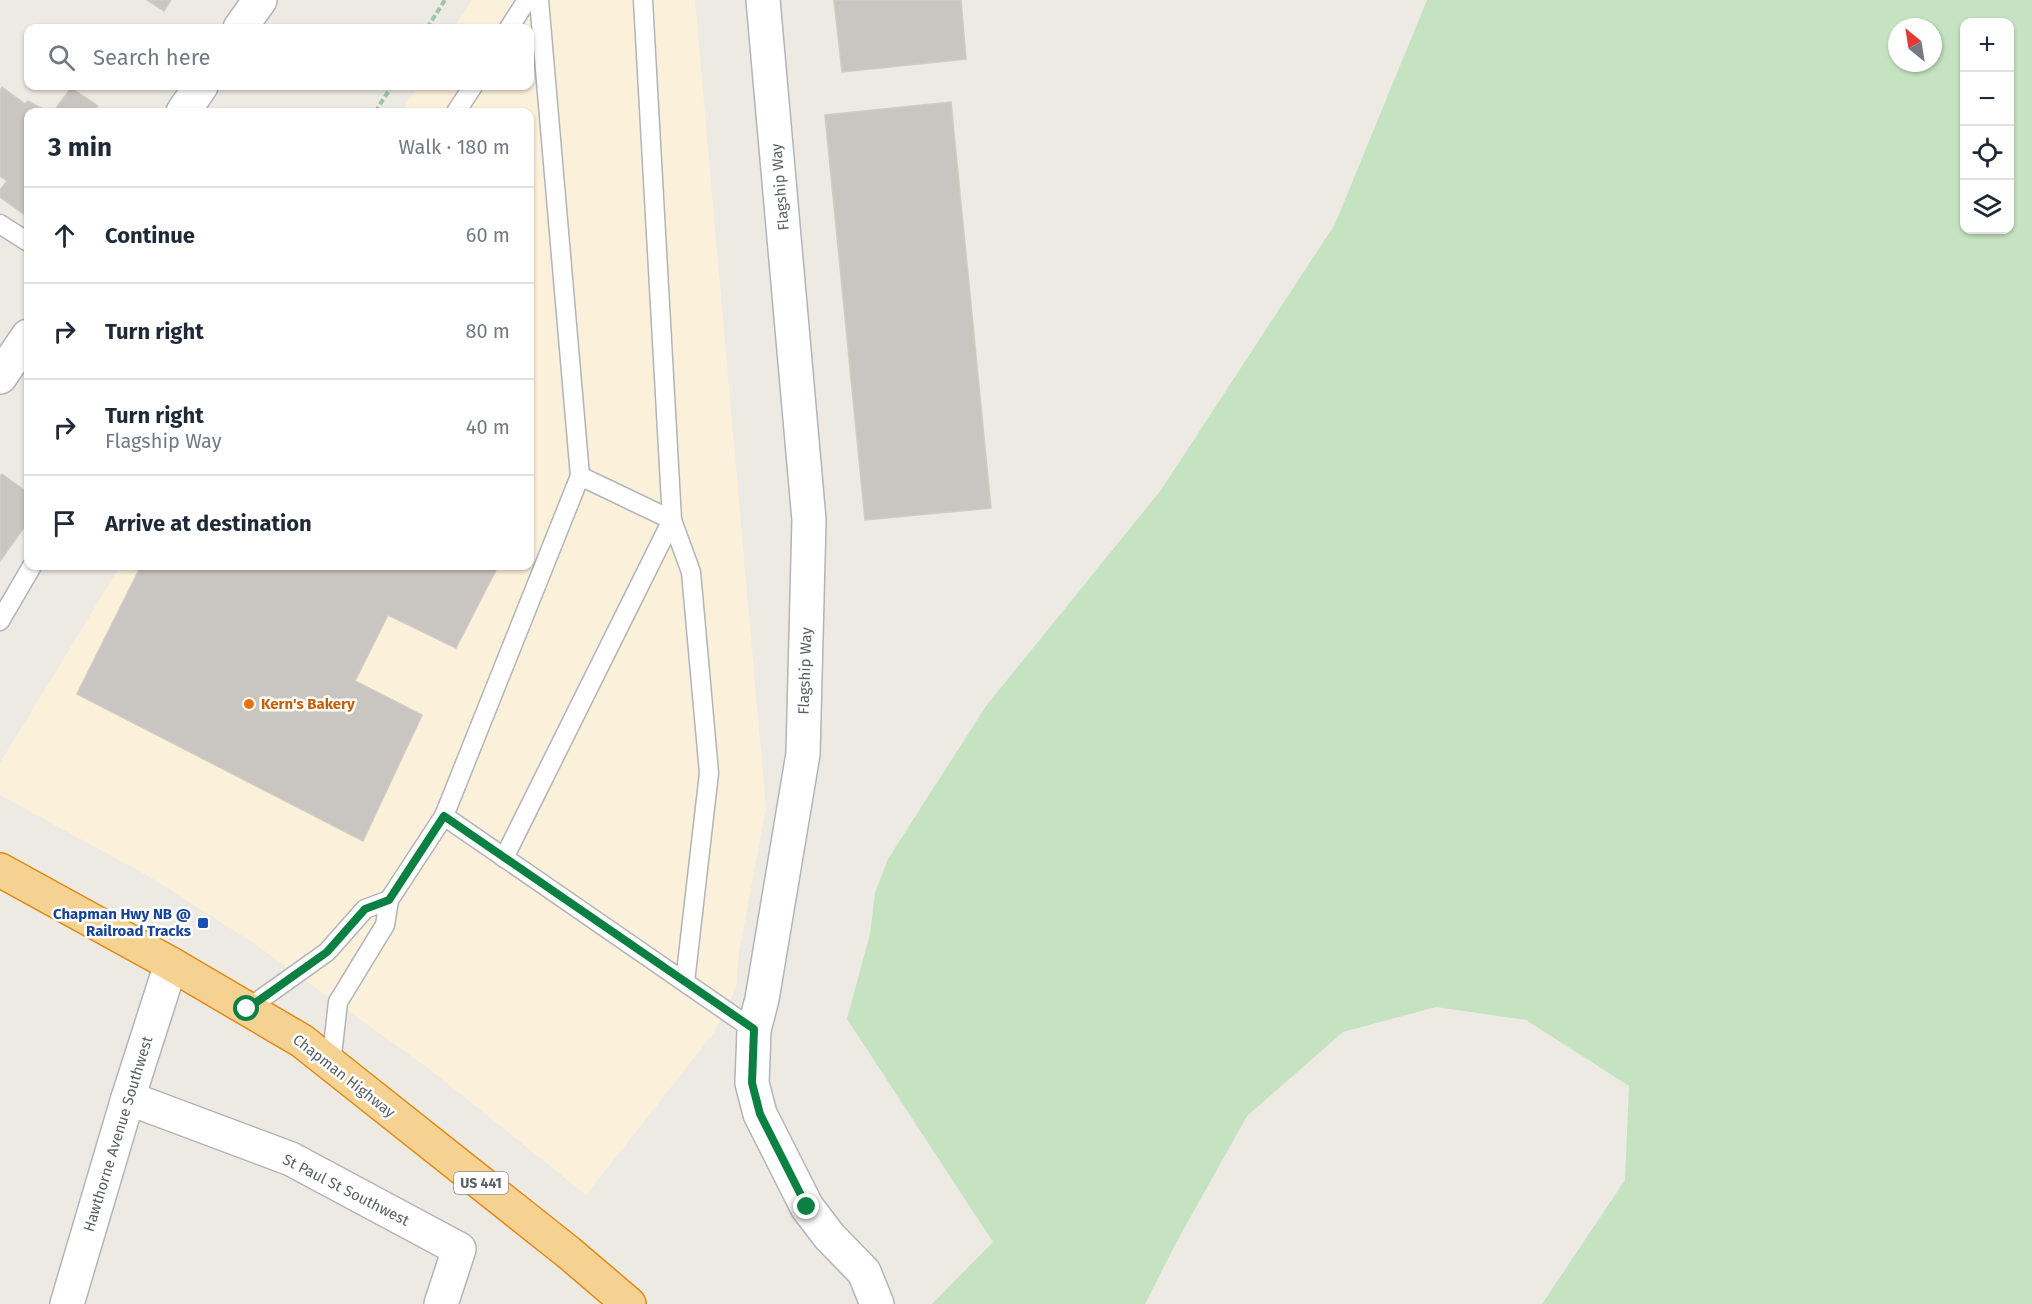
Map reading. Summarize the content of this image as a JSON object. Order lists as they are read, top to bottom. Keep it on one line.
{"streets":{"highway":["Chapman Highway","US 441"],"street":["Flagship Way","Hawthorne Avenue Southwest","St Paul St Southwest"]},"crossings":[["Chapman Highway","Hawthorne Avenue Southwest"],["Hawthorne Avenue Southwest","St Paul St Southwest"]],"places":{"other":["Kern's Bakery"],"transit":["Chapman Hwy NB @ Railroad Tracks"]},"north":"top left","page":{"map_buttons":["+","−"],"search":"Search here","heading":["3 min","Walk · 180 m"],"list":[["Continue","60 m"],["Turn right","80 m"],["Turn right","Flagship Way","40 m"],"Arrive at destination"]}}
